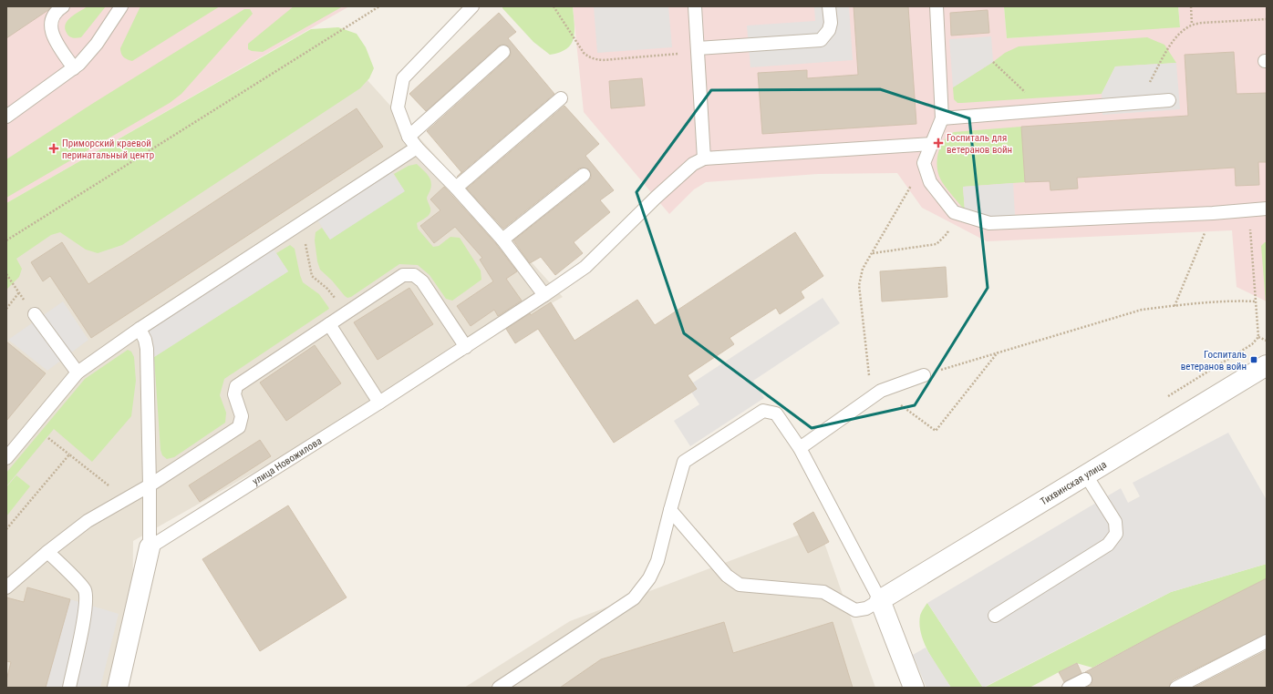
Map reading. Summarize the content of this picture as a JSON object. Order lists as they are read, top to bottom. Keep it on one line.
{"streets":{"street":["Тихвинская улица"],"lane":["улица Новожилова"]},"places":{"health":["Госпиталь для ветеранов войн","Приморский краевой перинатальный центр"],"transit":["Госпиталь ветеранов войн"]}}
